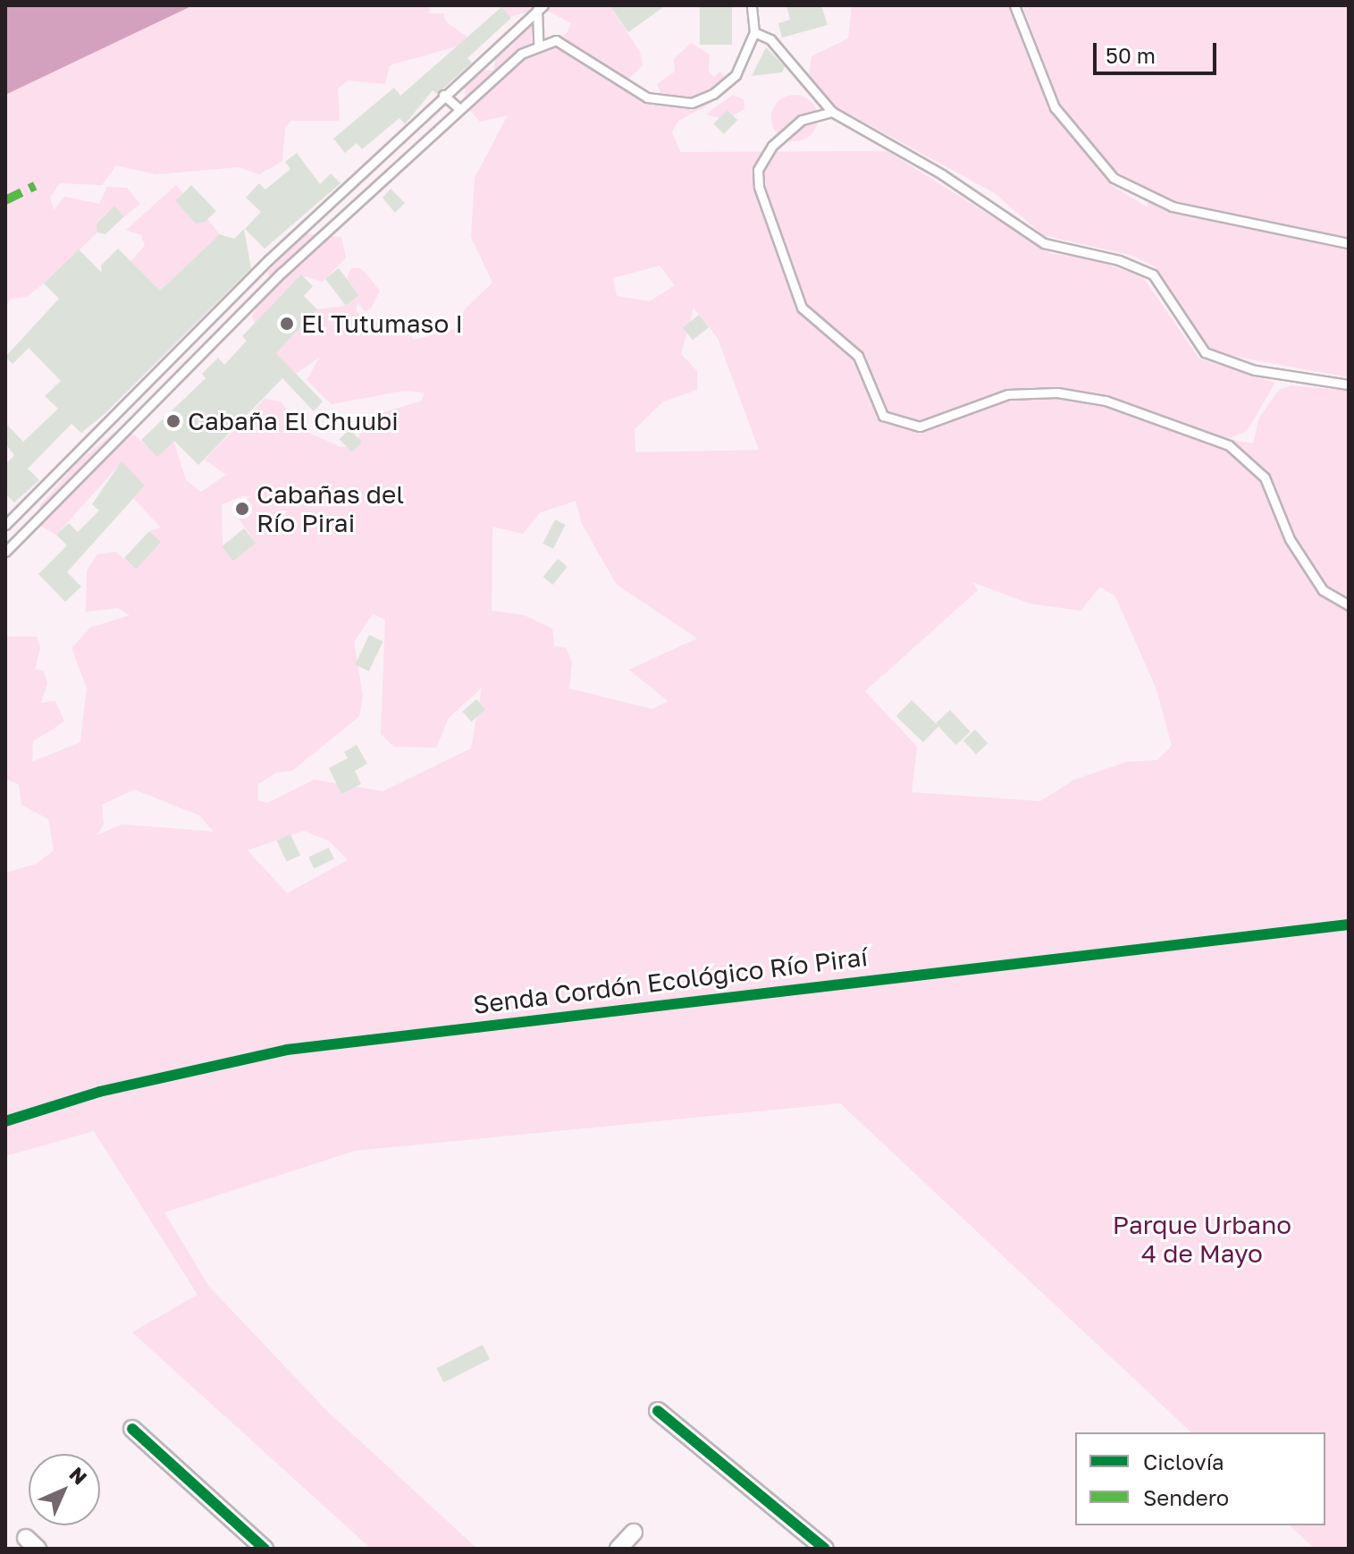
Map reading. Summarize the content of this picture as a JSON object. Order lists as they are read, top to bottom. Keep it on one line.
{"streets":{"cycle path":["Senda Cordón Ecológico Río Piraí"]},"parks":["Parque Urbano 4 de Mayo"],"places":["El Tutumaso I","Cabaña El Chuubi","Cabañas del Río Pirai"],"legend":["Ciclovía","Sendero"],"scale_bar":"50 m","north":"top right"}
